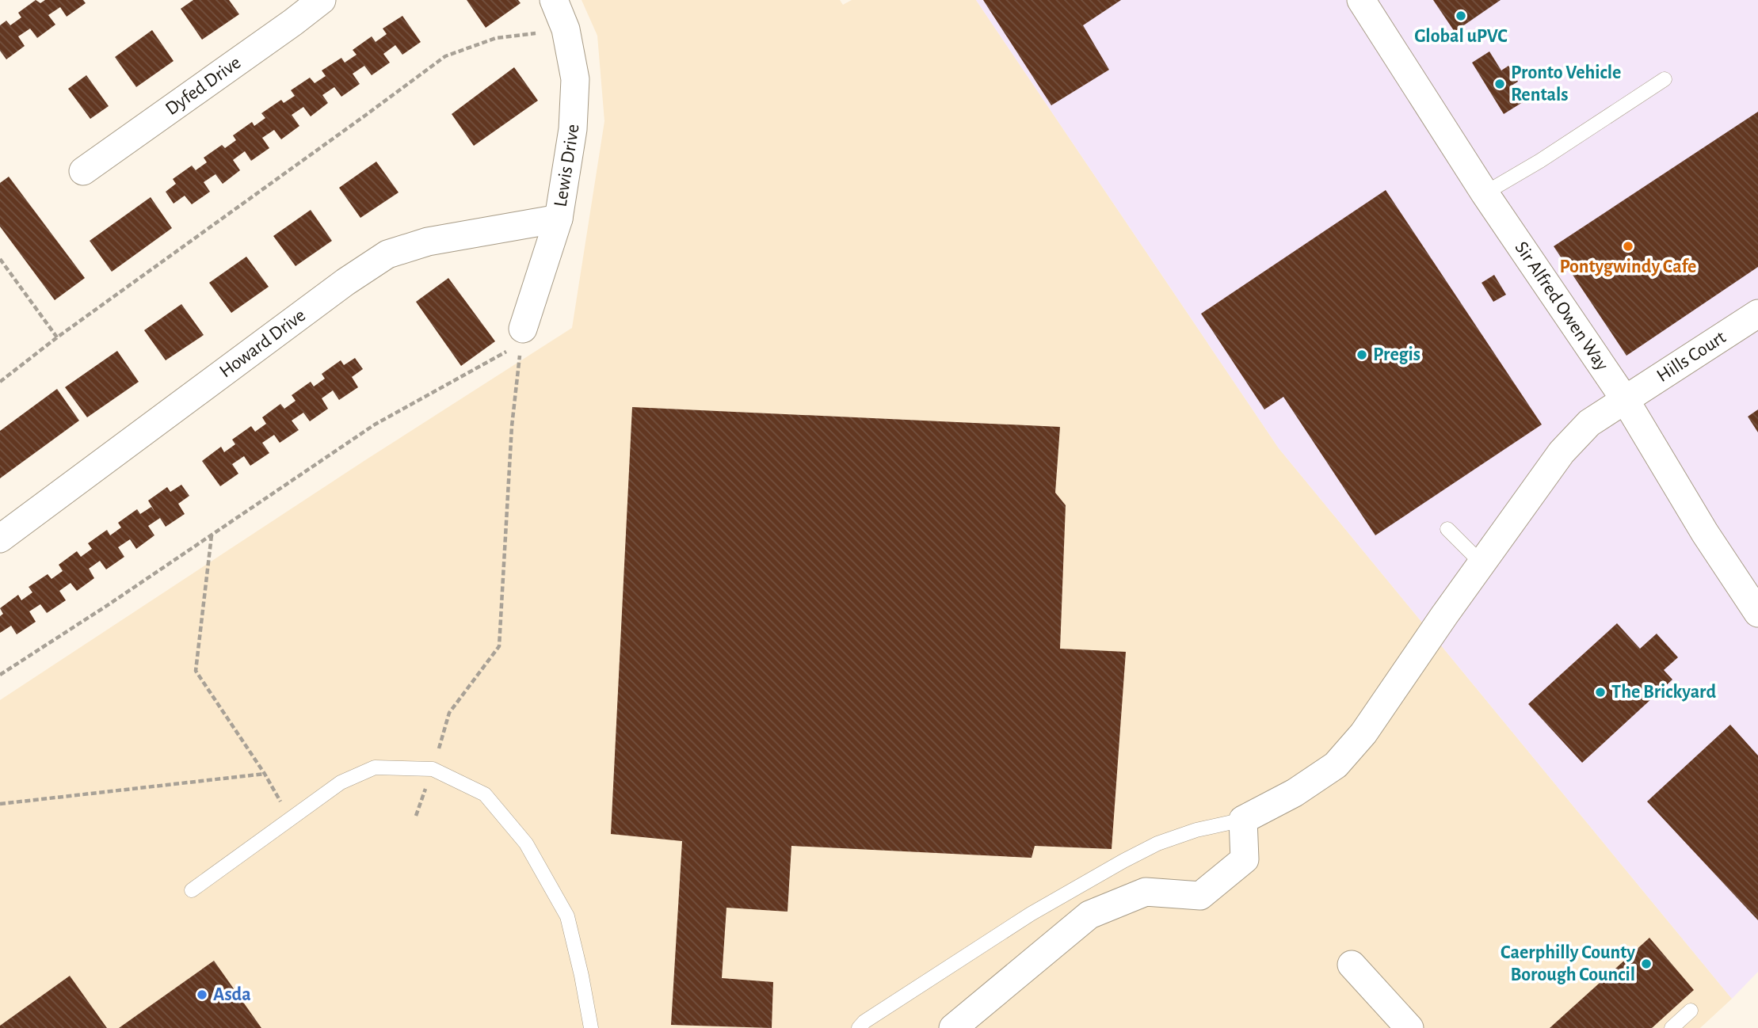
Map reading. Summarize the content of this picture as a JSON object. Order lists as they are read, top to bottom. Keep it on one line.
{"streets":{"street":["Dyfed Drive","Lewis Drive","Sir Alfred Owen Way","Howard Drive","Hills Court"]},"crossings":[["Lewis Drive","Howard Drive"],["Sir Alfred Owen Way","Hills Court"]],"places":["Global uPVC","Pronto Vehicle Rentals","Pontygwindy Cafe","Pregis","The Brickyard","Caerphilly County Borough Council","Asda"]}
